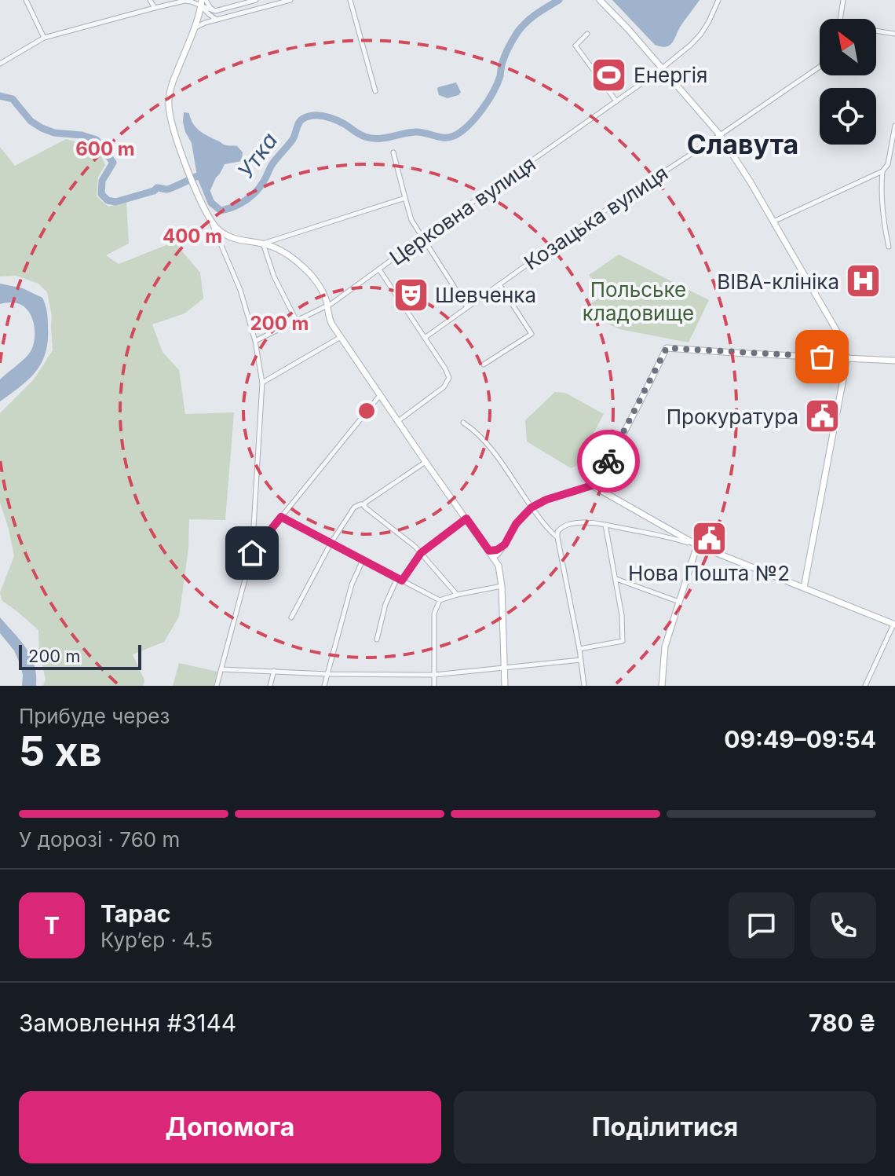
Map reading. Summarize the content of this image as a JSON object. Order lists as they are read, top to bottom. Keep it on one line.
{"streets":{"street":["Церковна вулиця","Козацька вулиця"]},"districts":["Славута"],"water":["Утка"],"parks":["Польське кладовище"],"places":{"sports":["Енергія"],"hospital":["ВІВА-клініка"],"theatre":["Шевченка"],"public building":["Прокуратура","Нова Пошта №2"]},"scale_bar":"200 m","north":"top left","page":{"scale":"200 m","heading":["5 хв","Прибуде через","09:49–09:54"],"panel":["Тарас","Кур’єр · 4.5","Замовлення #3144","780 ₴"],"bar":"У дорозі · 760 m","round":"Т","buttons":["Допомога","Поділитися"]},"rings":["600 m","400 m","200 m"]}
